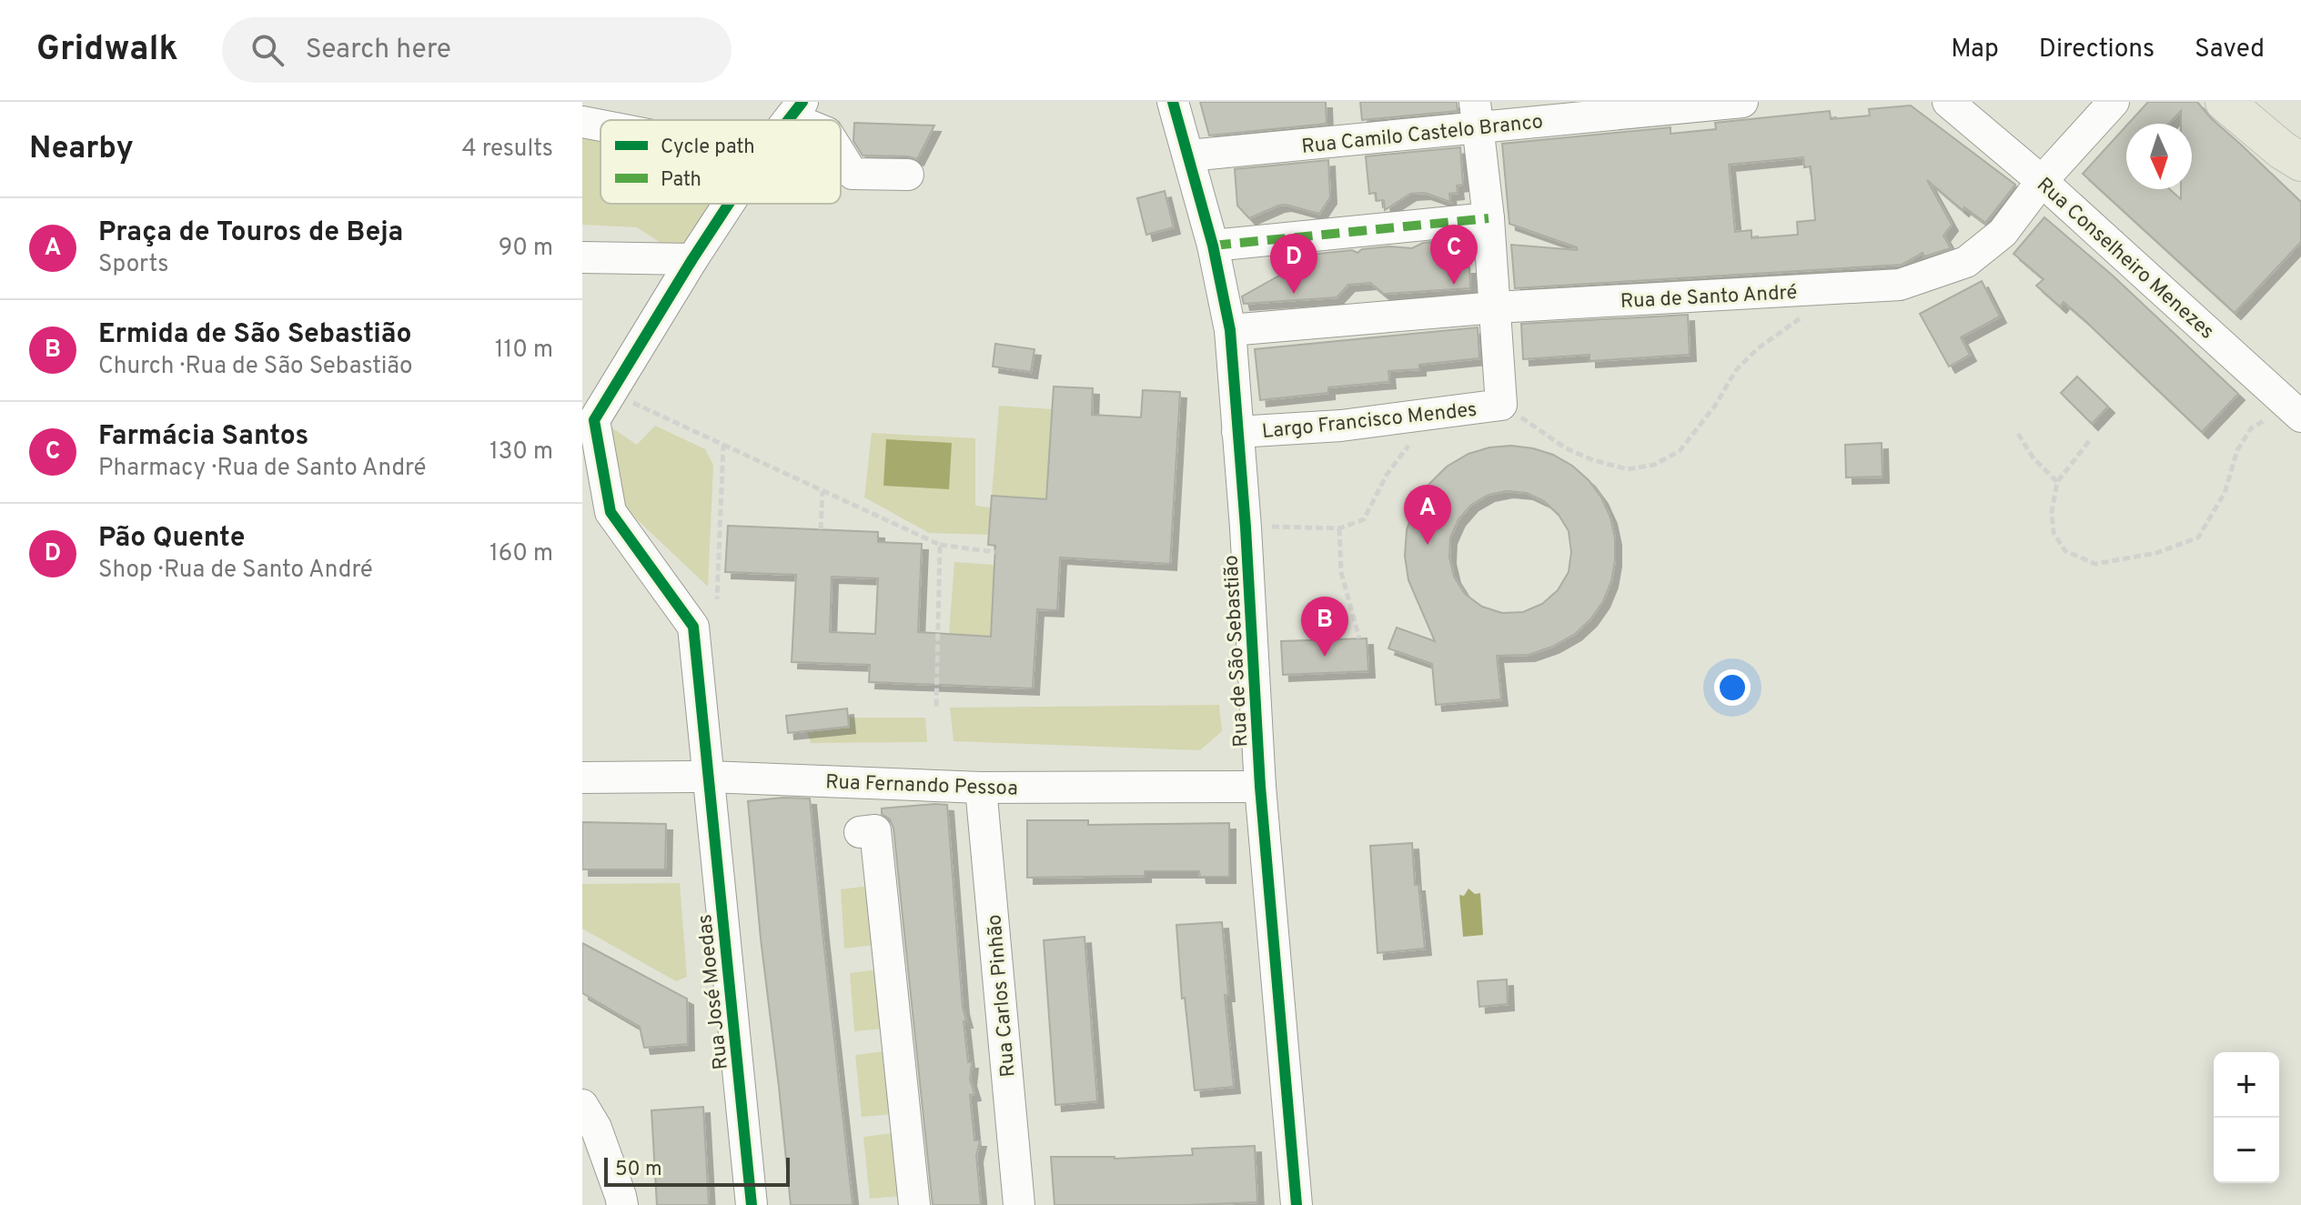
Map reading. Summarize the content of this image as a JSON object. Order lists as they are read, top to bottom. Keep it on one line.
{"streets":{"street":["Rua Camilo Castelo Branco","Rua Conselheiro Menezes","Rua de Santo André","Largo Francisco Mendes","Rua de São Sebastião","Rua Fernando Pessoa","Rua José Moedas","Rua Carlos Pinhão"]},"crossings":[["Rua Camilo Castelo Branco","Rua de São Sebastião"],["Rua Conselheiro Menezes","Rua de Santo André"],["Rua de Santo André","Rua de São Sebastião"],["Largo Francisco Mendes","Rua de São Sebastião"],["Rua de São Sebastião","Rua Fernando Pessoa"],["Rua Fernando Pessoa","Rua José Moedas"],["Rua Fernando Pessoa","Rua Carlos Pinhão"]],"legend":["Cycle path","Path"],"scale_bar":"50 m","north":"bottom","page":{"header":"Gridwalk","search":"Search here","nav":["Map","Directions","Saved"],"heading":["Nearby","4 results"],"list":[{"mark":"A","name":"Praça de Touros de Beja","note":"Sports","value":"90 m"},{"mark":"B","name":"Ermida de São Sebastião","note":"Church · Rua de São Sebastião","value":"110 m"},{"mark":"C","name":"Farmácia Santos","note":"Pharmacy · Rua de Santo André","value":"130 m"},{"mark":"D","name":"Pão Quente","note":"Shop · Rua de Santo André","value":"160 m"}],"pins":["C","D","A","B"],"map_buttons":["+","−"],"scale":"50 m"}}
